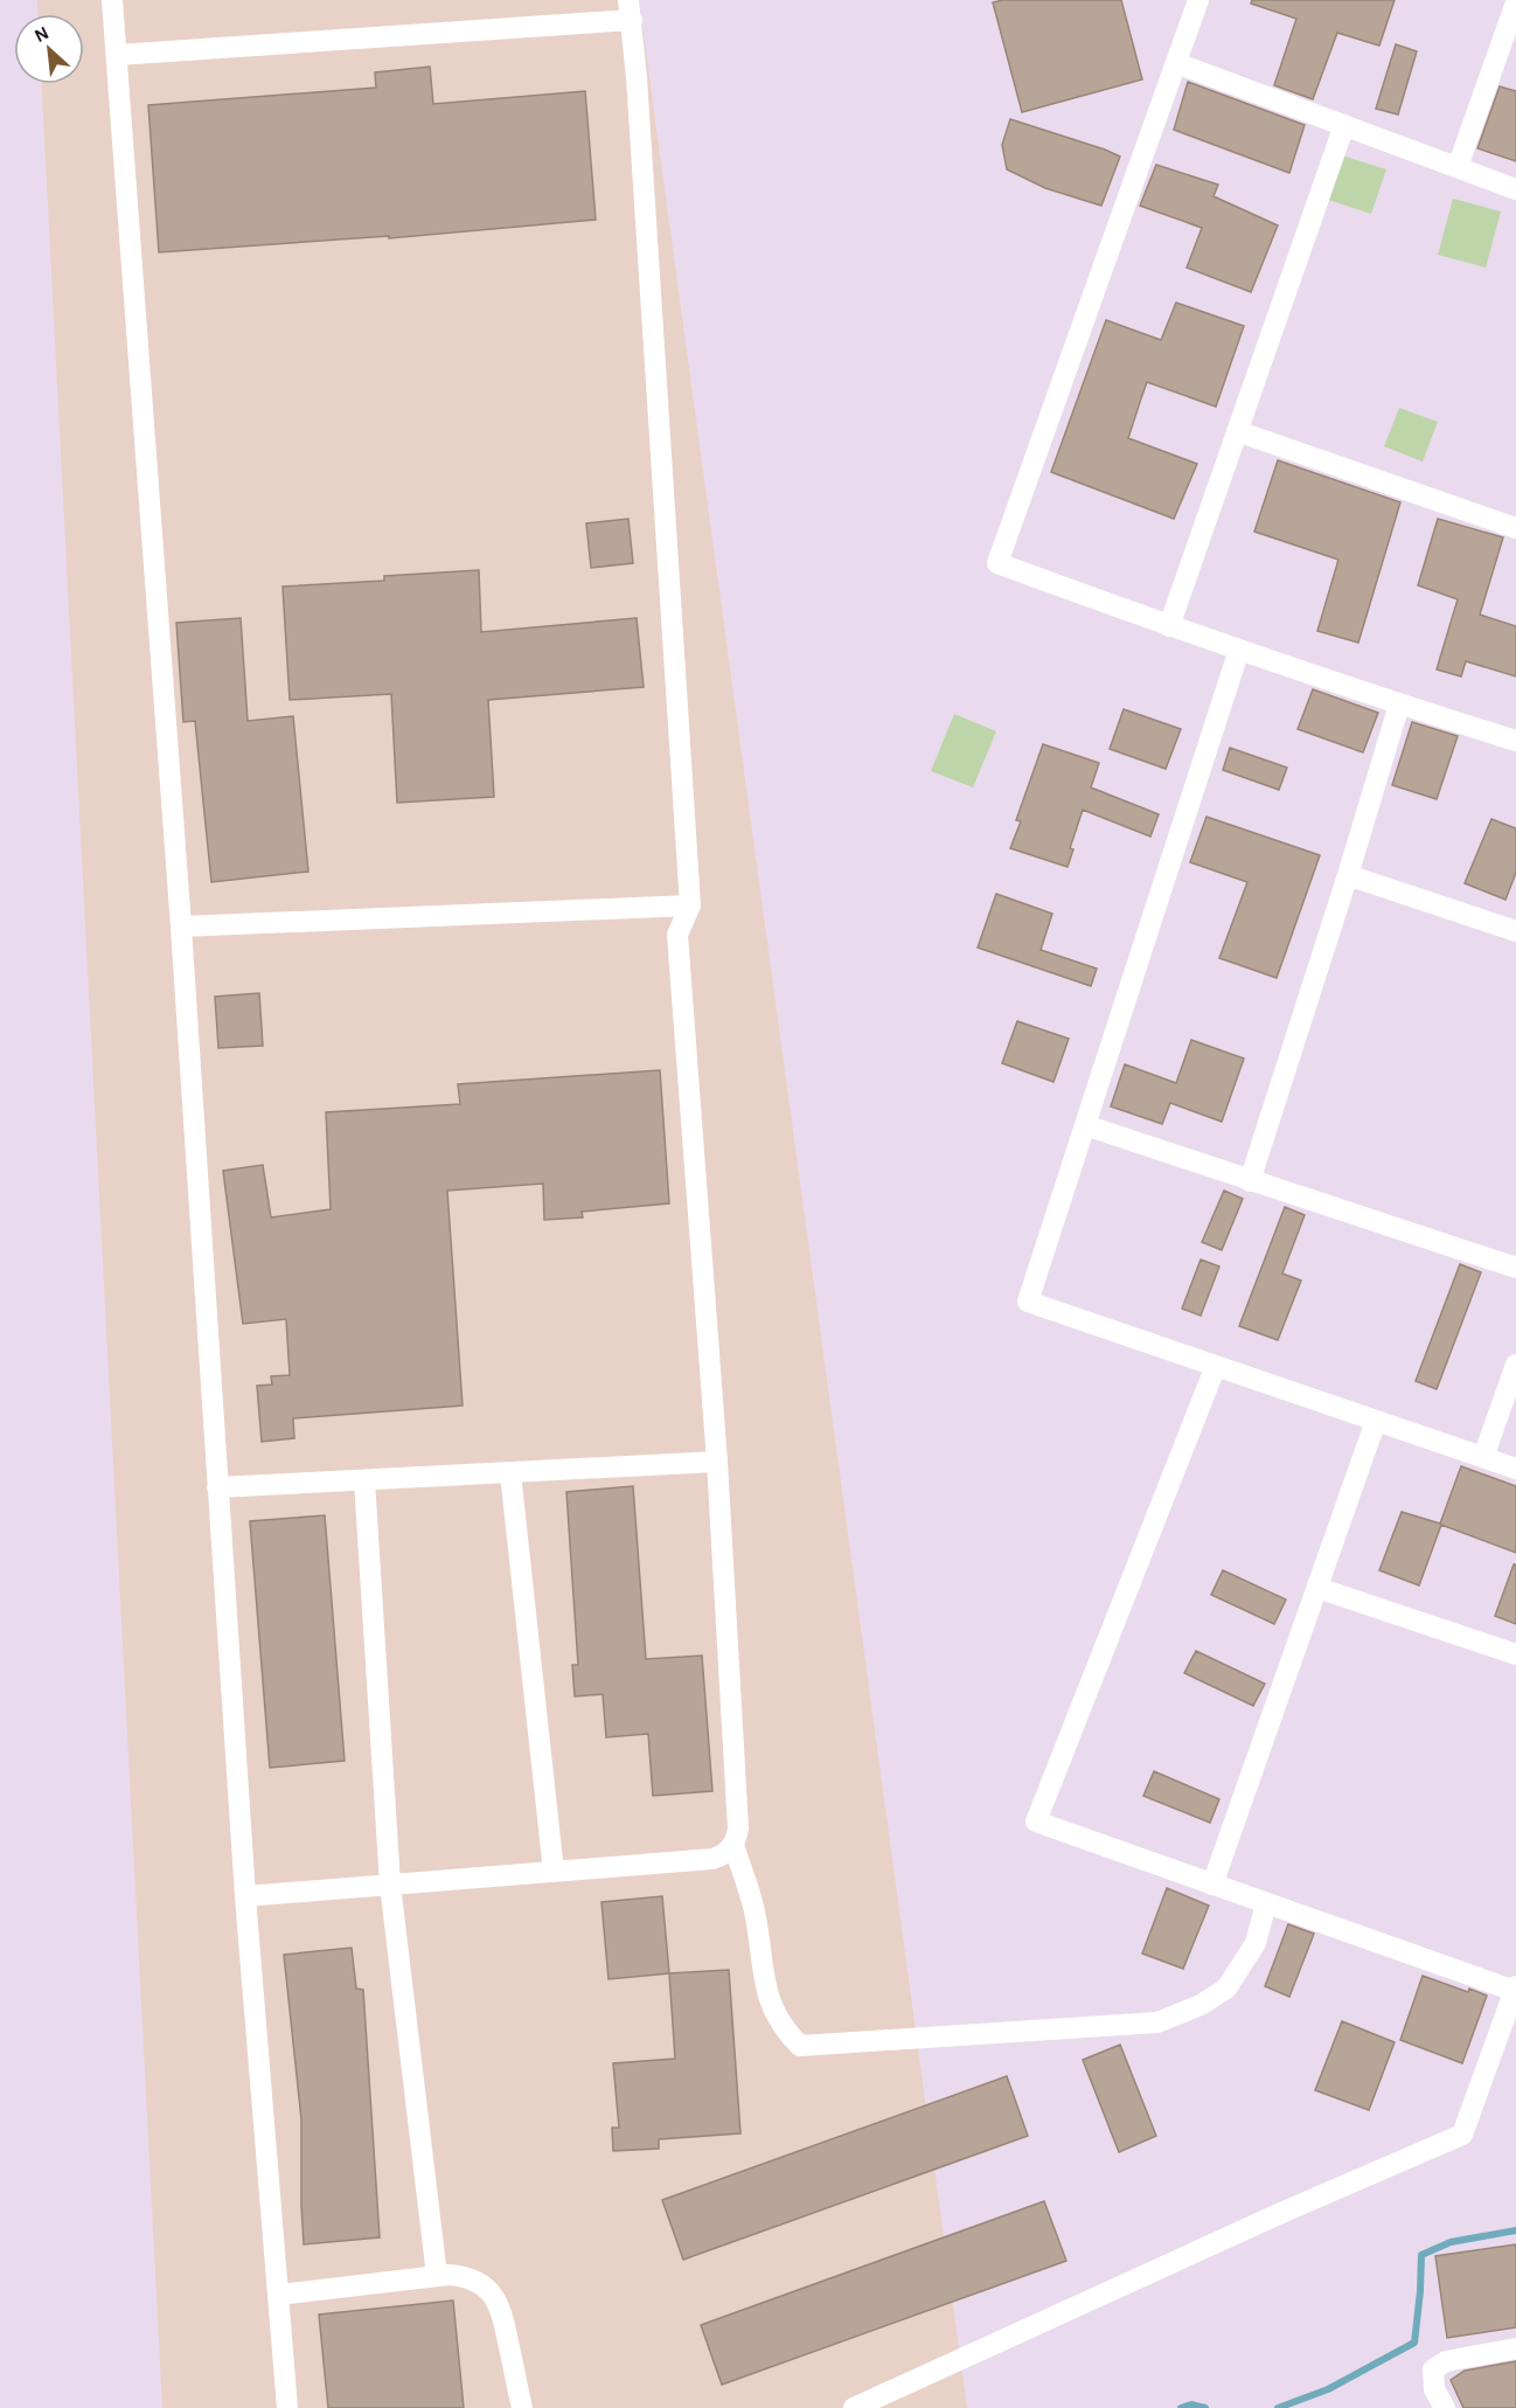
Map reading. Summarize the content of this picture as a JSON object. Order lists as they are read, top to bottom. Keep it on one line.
{"north":"top left"}
